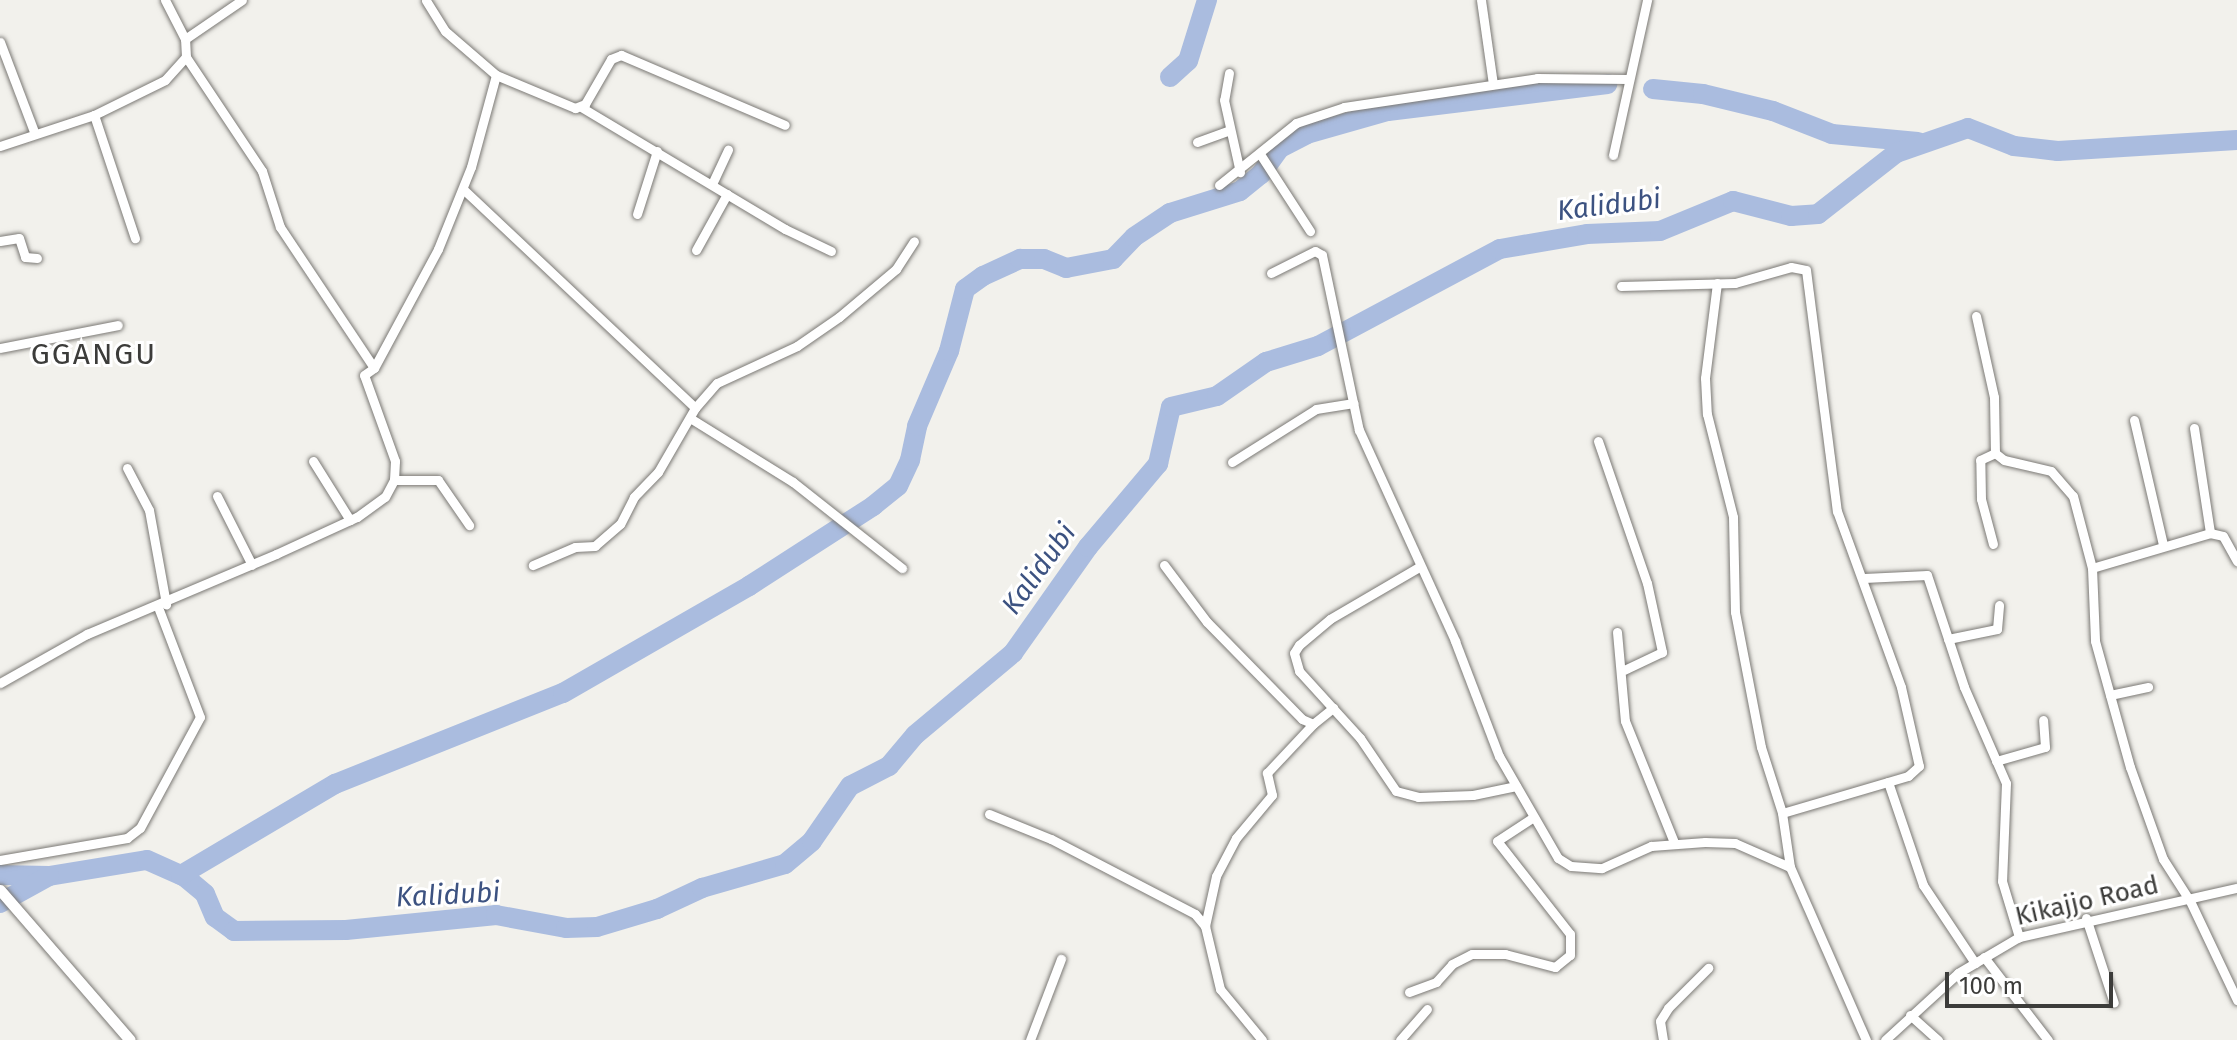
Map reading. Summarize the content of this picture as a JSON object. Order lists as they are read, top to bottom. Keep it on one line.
{"streets":{"street":["Kikajjo Road"]},"districts":["GGANGU"],"water":["Kalidubi"],"scale_bar":"100 m"}
